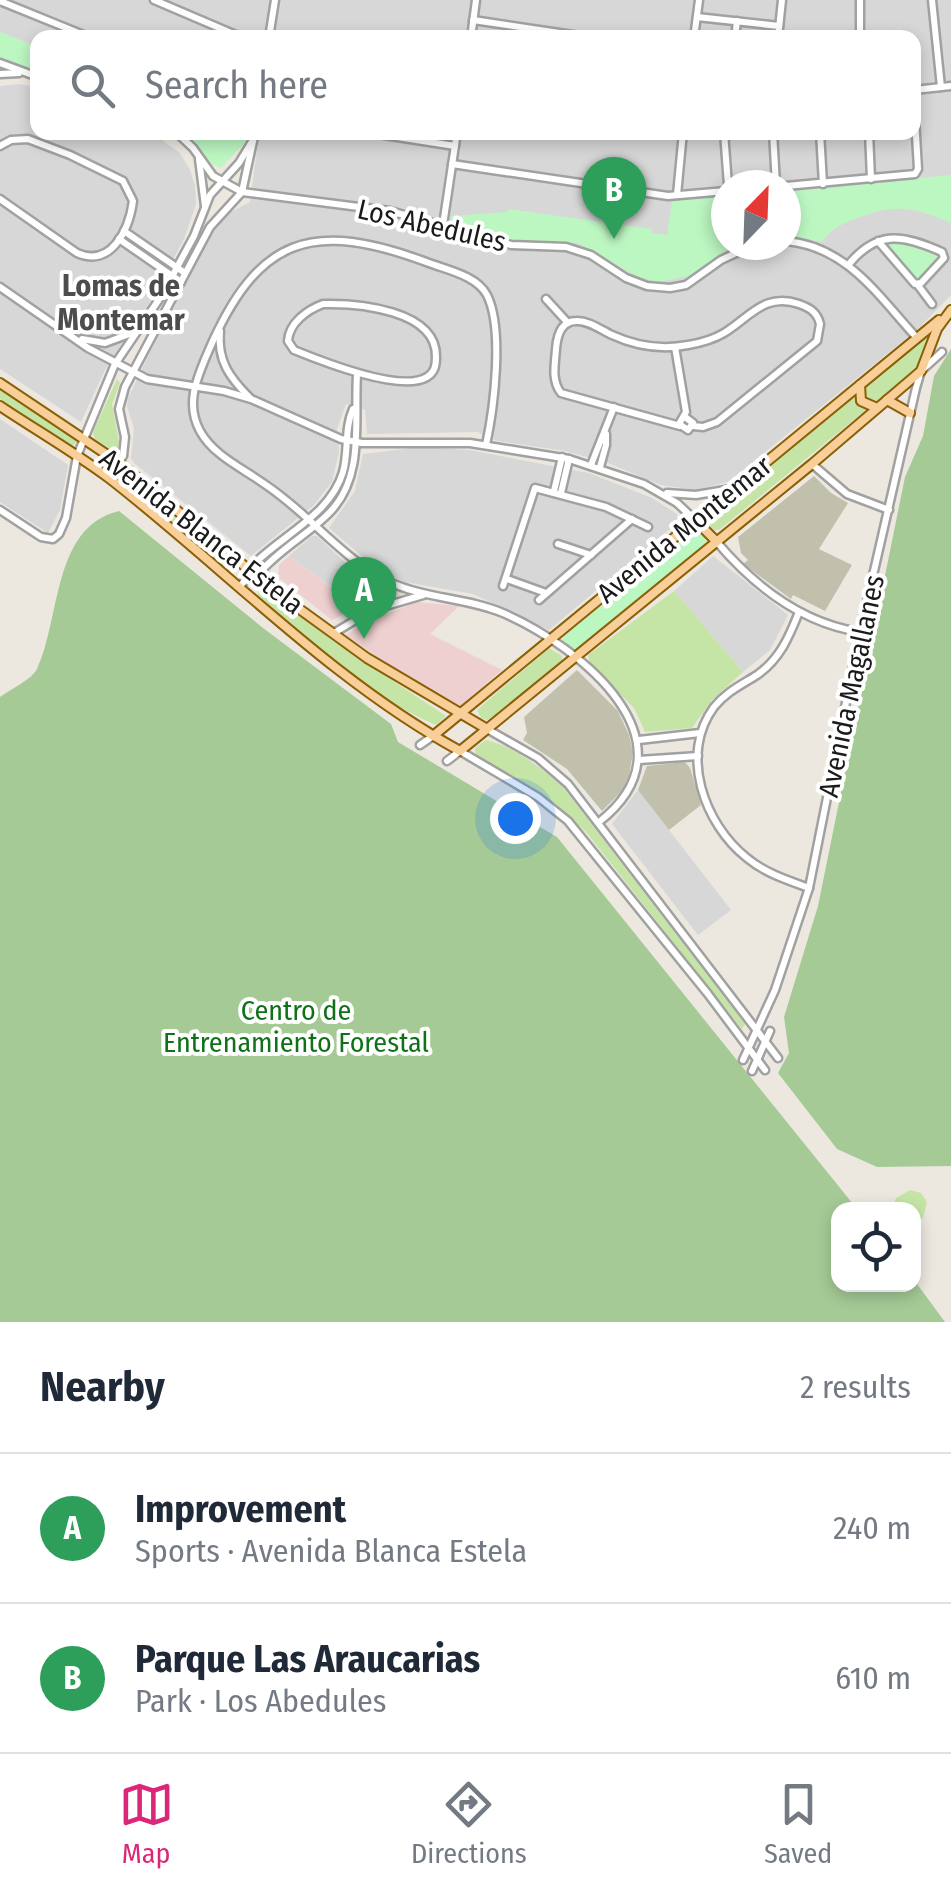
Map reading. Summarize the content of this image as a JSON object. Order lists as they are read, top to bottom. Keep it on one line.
{"streets":{"main road":["Avenida Montemar","Avenida Blanca Estela","Avenida Magallanes"],"street":["Los Abedules"]},"crossings":[["Avenida Montemar","Avenida Blanca Estela"],["Avenida Montemar","Avenida Magallanes"],["Avenida Blanca Estela","Avenida Magallanes"]],"districts":["Lomas de Montemar"],"parks":["Centro de Entrenamiento Forestal"],"north":"top right","page":{"search":"Search here","pins":["B","A"],"heading":["Nearby","2 results"],"list":[{"mark":"A","name":"Improvement","note":"Sports · Avenida Blanca Estela","value":"240 m"},{"mark":"B","name":"Parque Las Araucarias","note":"Park · Los Abedules","value":"610 m"}],"nav":["Map","Directions","Saved"]}}
